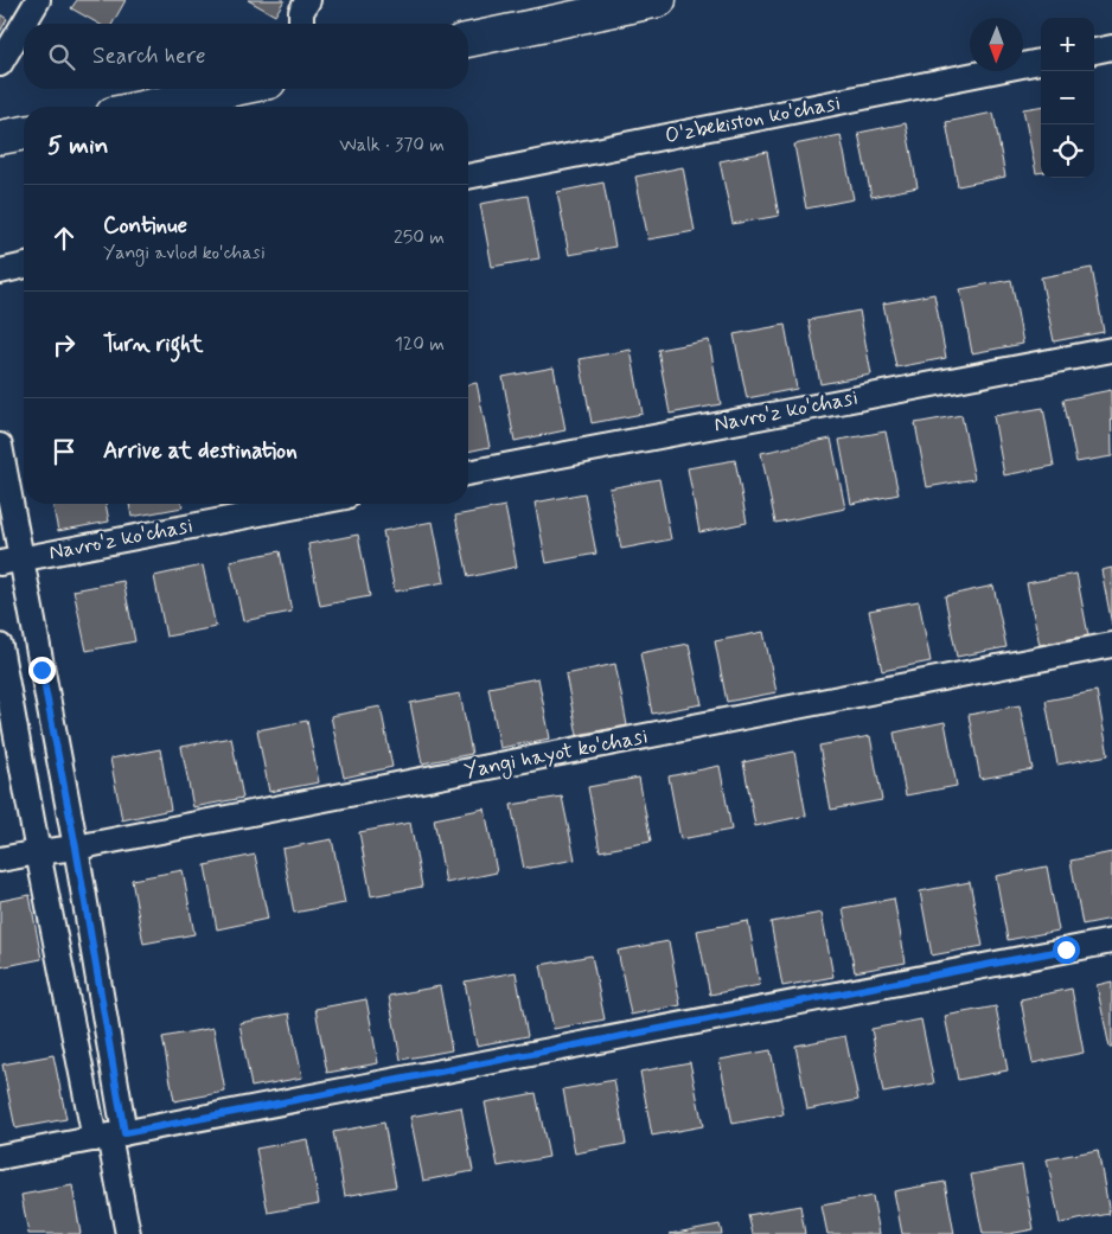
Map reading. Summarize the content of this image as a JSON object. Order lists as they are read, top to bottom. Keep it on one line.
{"streets":{"street":["O'zbekiston ko'chasi","Navro'z ko'chasi","Yangi hayot ko'chasi"]},"north":"bottom","page":{"map_buttons":["+","−"],"search":"Search here","heading":["5 min","Walk · 370 m"],"list":[["Continue","Yangi avlod ko'chasi","250 m"],["Turn right","120 m"],"Arrive at destination"]}}
